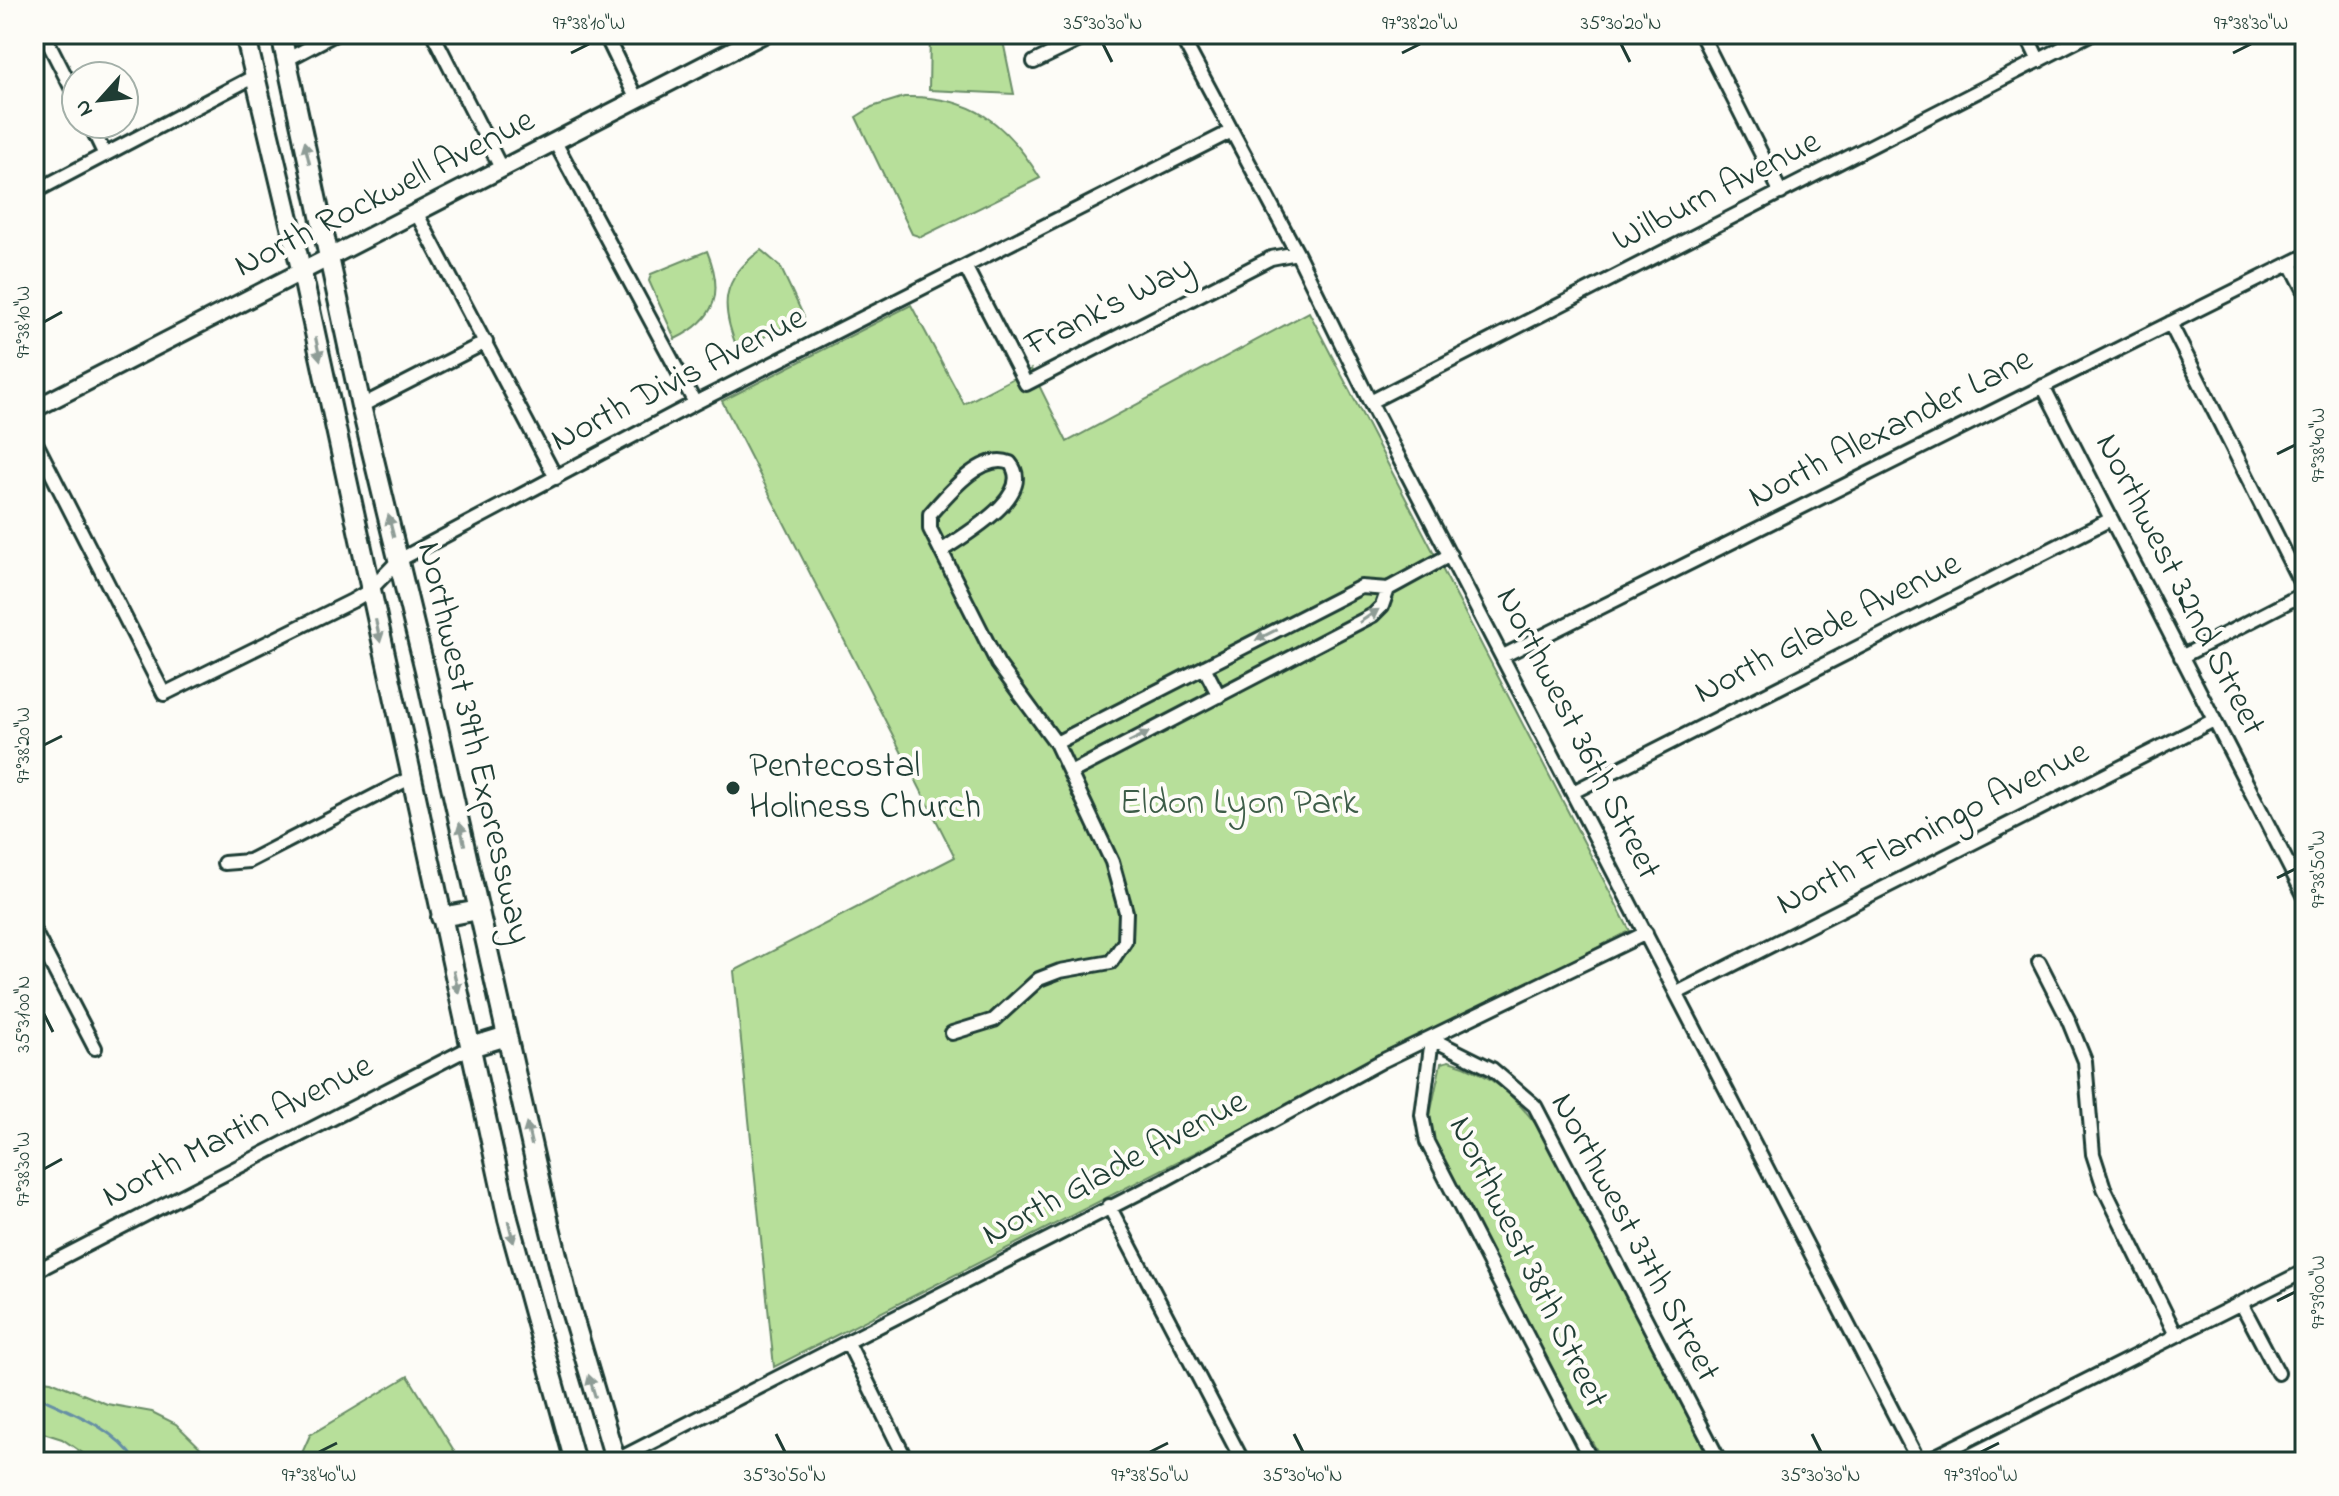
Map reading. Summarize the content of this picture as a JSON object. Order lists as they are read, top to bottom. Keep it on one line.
{"streets":{"highway":["Northwest 39th Expressway"],"main road":["North Rockwell Avenue"],"street":["Wilburn Avenue","Frank's Way","North Divis Avenue","North Alexander Lane","Northwest 32nd Street","North Glade Avenue","Northwest 36th Street","North Flamingo Avenue","North Martin Avenue","Northwest 37th Street","Northwest 38th Street"]},"crossings":[["Wilburn Avenue","Northwest 36th Street"],["North Rockwell Avenue","Northwest 39th Expressway"],["Frank's Way","North Divis Avenue"],["Frank's Way","Northwest 36th Street"],["North Divis Avenue","Northwest 36th Street"],["North Divis Avenue","Northwest 39th Expressway"],["North Alexander Lane","Northwest 32nd Street"],["North Alexander Lane","Northwest 36th Street"],["Northwest 32nd Street","North Glade Avenue"],["Northwest 32nd Street","North Flamingo Avenue"],["North Glade Avenue","Northwest 36th Street"],["North Glade Avenue","Northwest 39th Expressway"],["North Glade Avenue","Northwest 37th Street"],["North Glade Avenue","Northwest 38th Street"],["Northwest 36th Street","North Flamingo Avenue"],["Northwest 39th Expressway","North Martin Avenue"],["Northwest 37th Street","Northwest 38th Street"]],"parks":["Eldon Lyon Park"],"places":["Pentecostal Holiness Church"],"north":"bottom left","coordinates":["97°38'10\"W","35°30'30\"N","97°38'20\"W","35°30'20\"N","97°38'30\"W","97°38'40\"W","97°38'50\"W","35°31'00\"N","97°39'00\"W","35°30'50\"N","35°30'40\"N"]}
